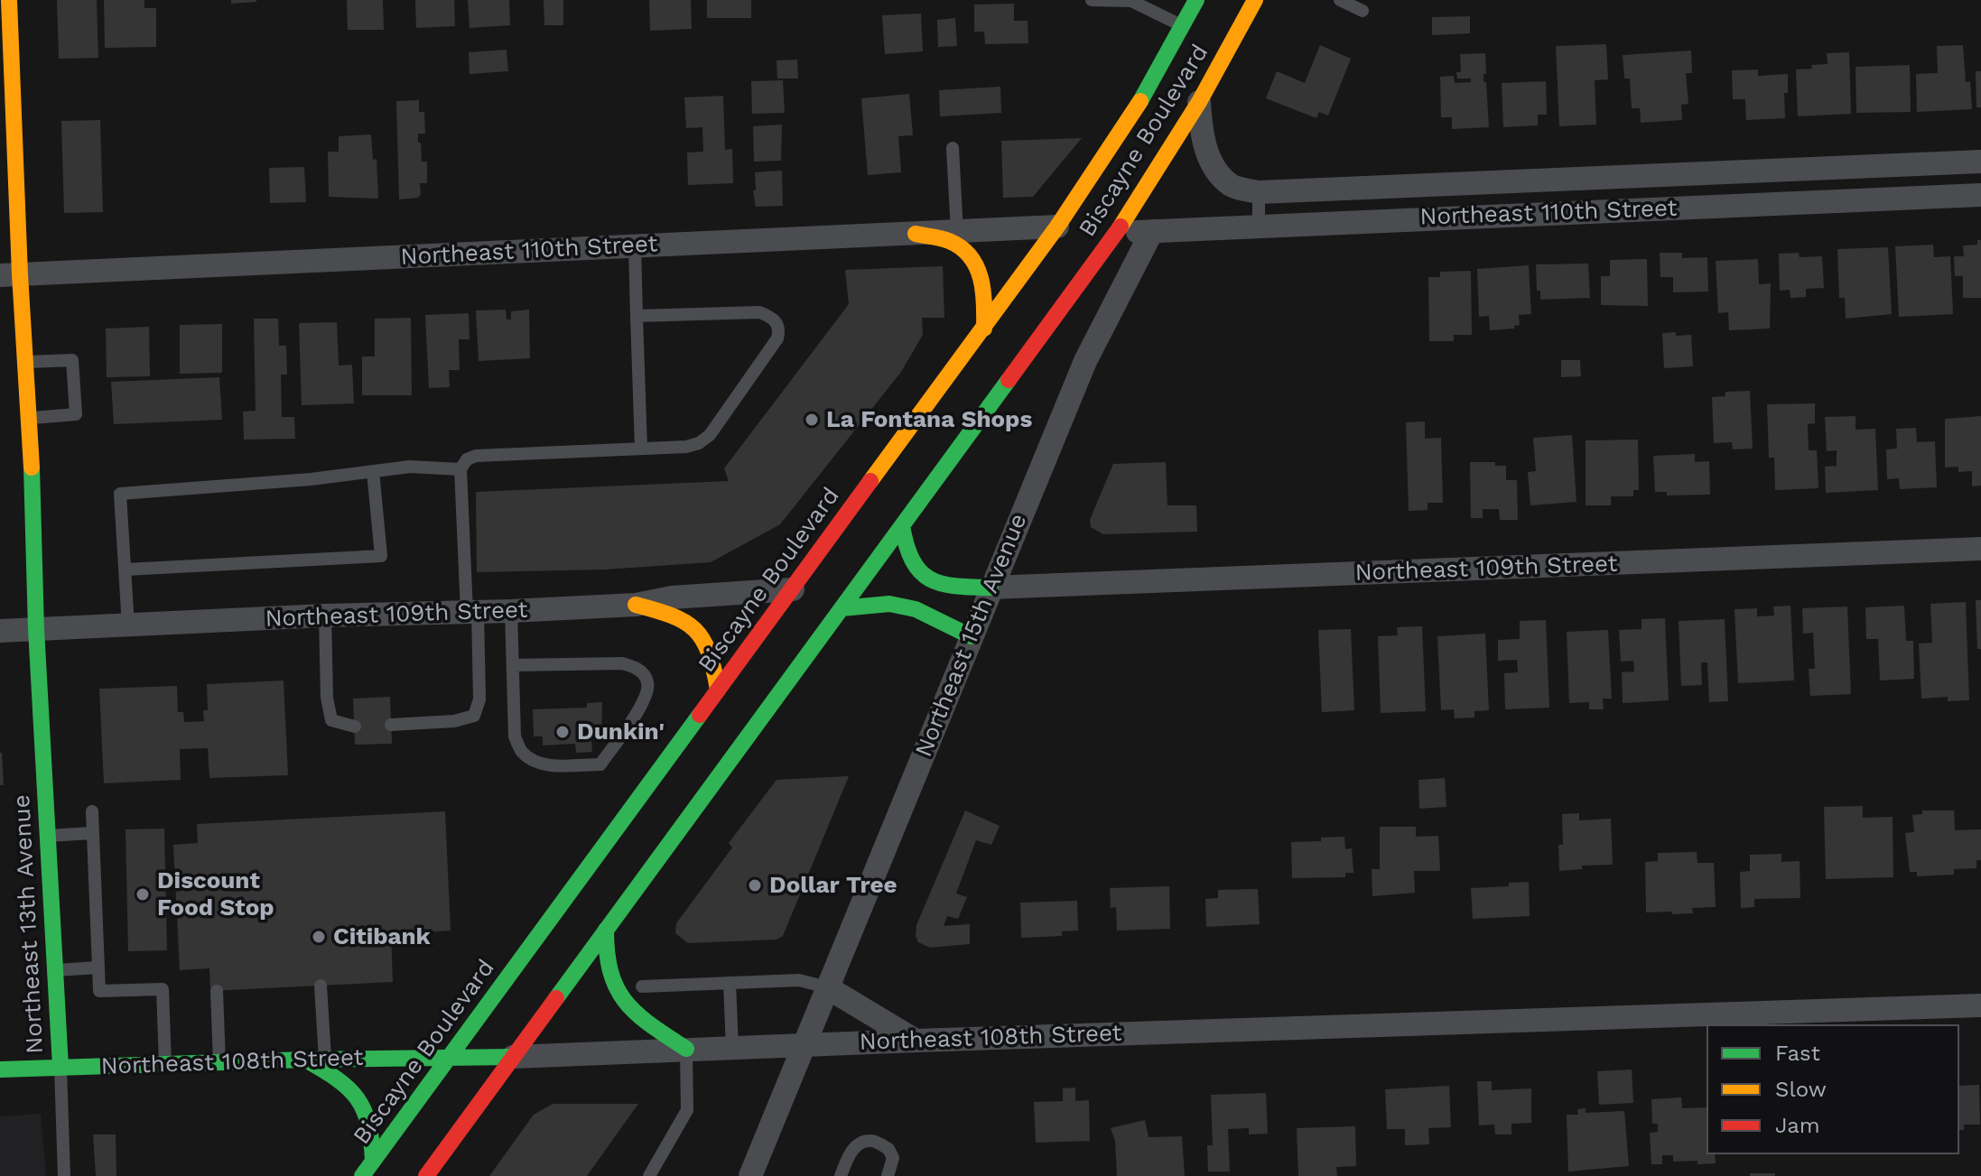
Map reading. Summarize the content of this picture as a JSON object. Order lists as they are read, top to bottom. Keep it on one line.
{"streets":{"main road":["Biscayne Boulevard","Northeast 13th Avenue","Northeast 108th Street"],"street":["Northeast 110th Street","Northeast 109th Street","Northeast 15th Avenue"]},"crossings":[["Biscayne Boulevard","Northeast 110th Street"],["Biscayne Boulevard","Northeast 109th Street"],["Biscayne Boulevard","Northeast 108th Street"],["Northeast 110th Street","Northeast 15th Avenue"],["Northeast 110th Street","Northeast 13th Avenue"],["Northeast 109th Street","Northeast 15th Avenue"],["Northeast 109th Street","Northeast 13th Avenue"],["Northeast 15th Avenue","Northeast 108th Street"],["Northeast 13th Avenue","Northeast 108th Street"]],"places":["La Fontana Shops","Dunkin'","Dollar Tree","Discount Food Stop","Citibank"],"legend":["Fast","Slow","Jam"]}
